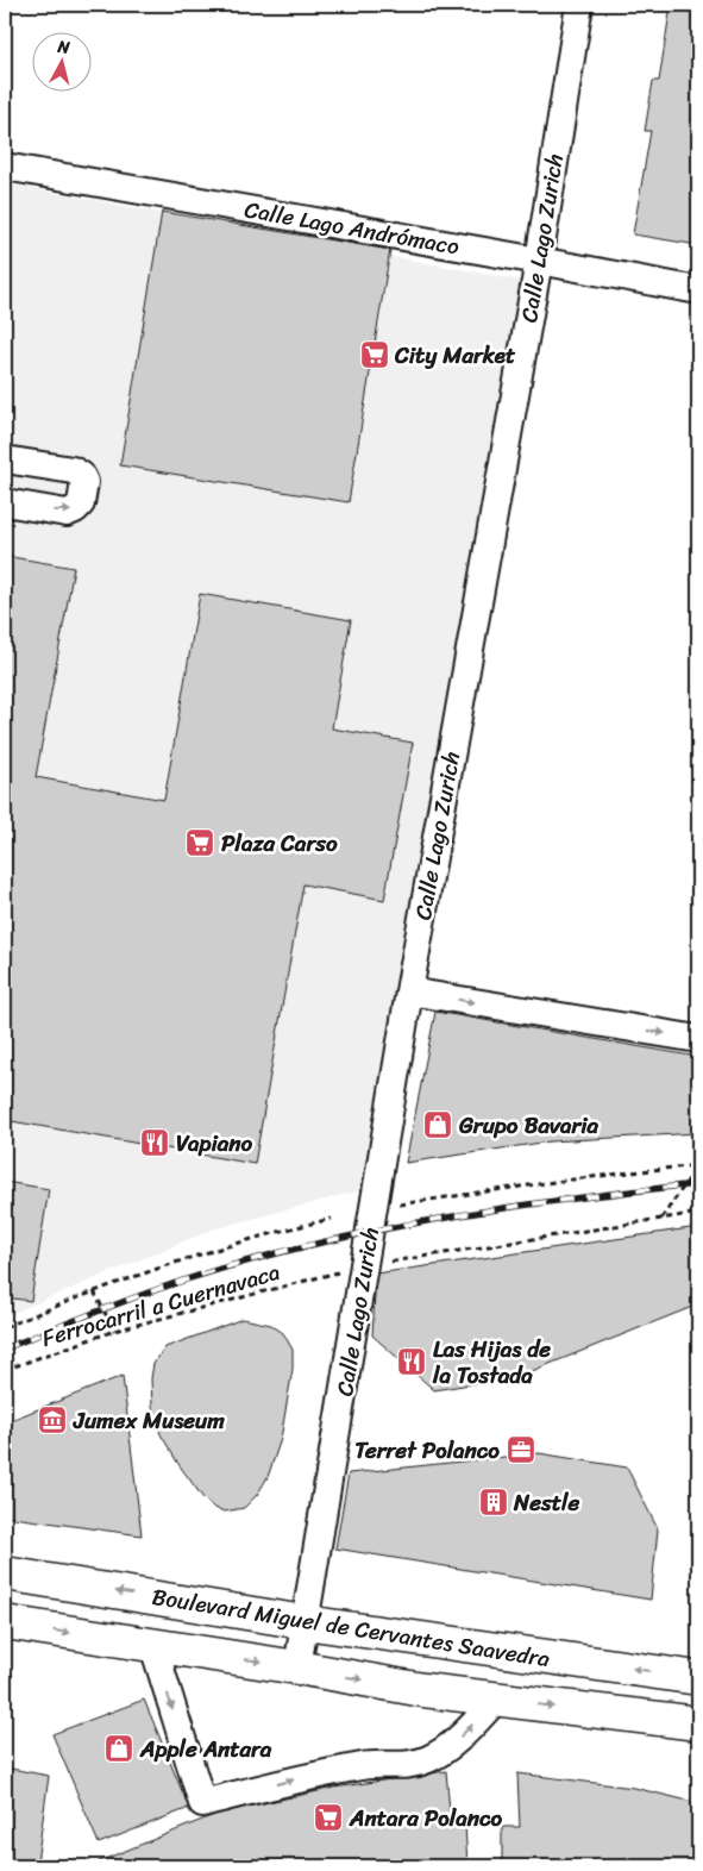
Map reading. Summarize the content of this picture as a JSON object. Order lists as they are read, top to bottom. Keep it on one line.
{"streets":{"main road":["Boulevard Miguel de Cervantes Saavedra"],"street":["Calle Lago Andrómaco","Calle Lago Zurich"],"path":["Ferrocarril a Cuernavaca"]},"crossings":[["Calle Lago Andrómaco","Calle Lago Zurich"],["Calle Lago Zurich","Boulevard Miguel de Cervantes Saavedra"]],"places":{"supermarket":["City Market","Plaza Carso","Antara Polanco"],"shop":["Grupo Bavaria","Apple Antara"],"restaurant":["Vapiano","Las Hijas de la Tostada"],"museum":["Jumex Museum"],"office":["Terret Polanco"],"building":["Nestle"]},"north":"top"}
